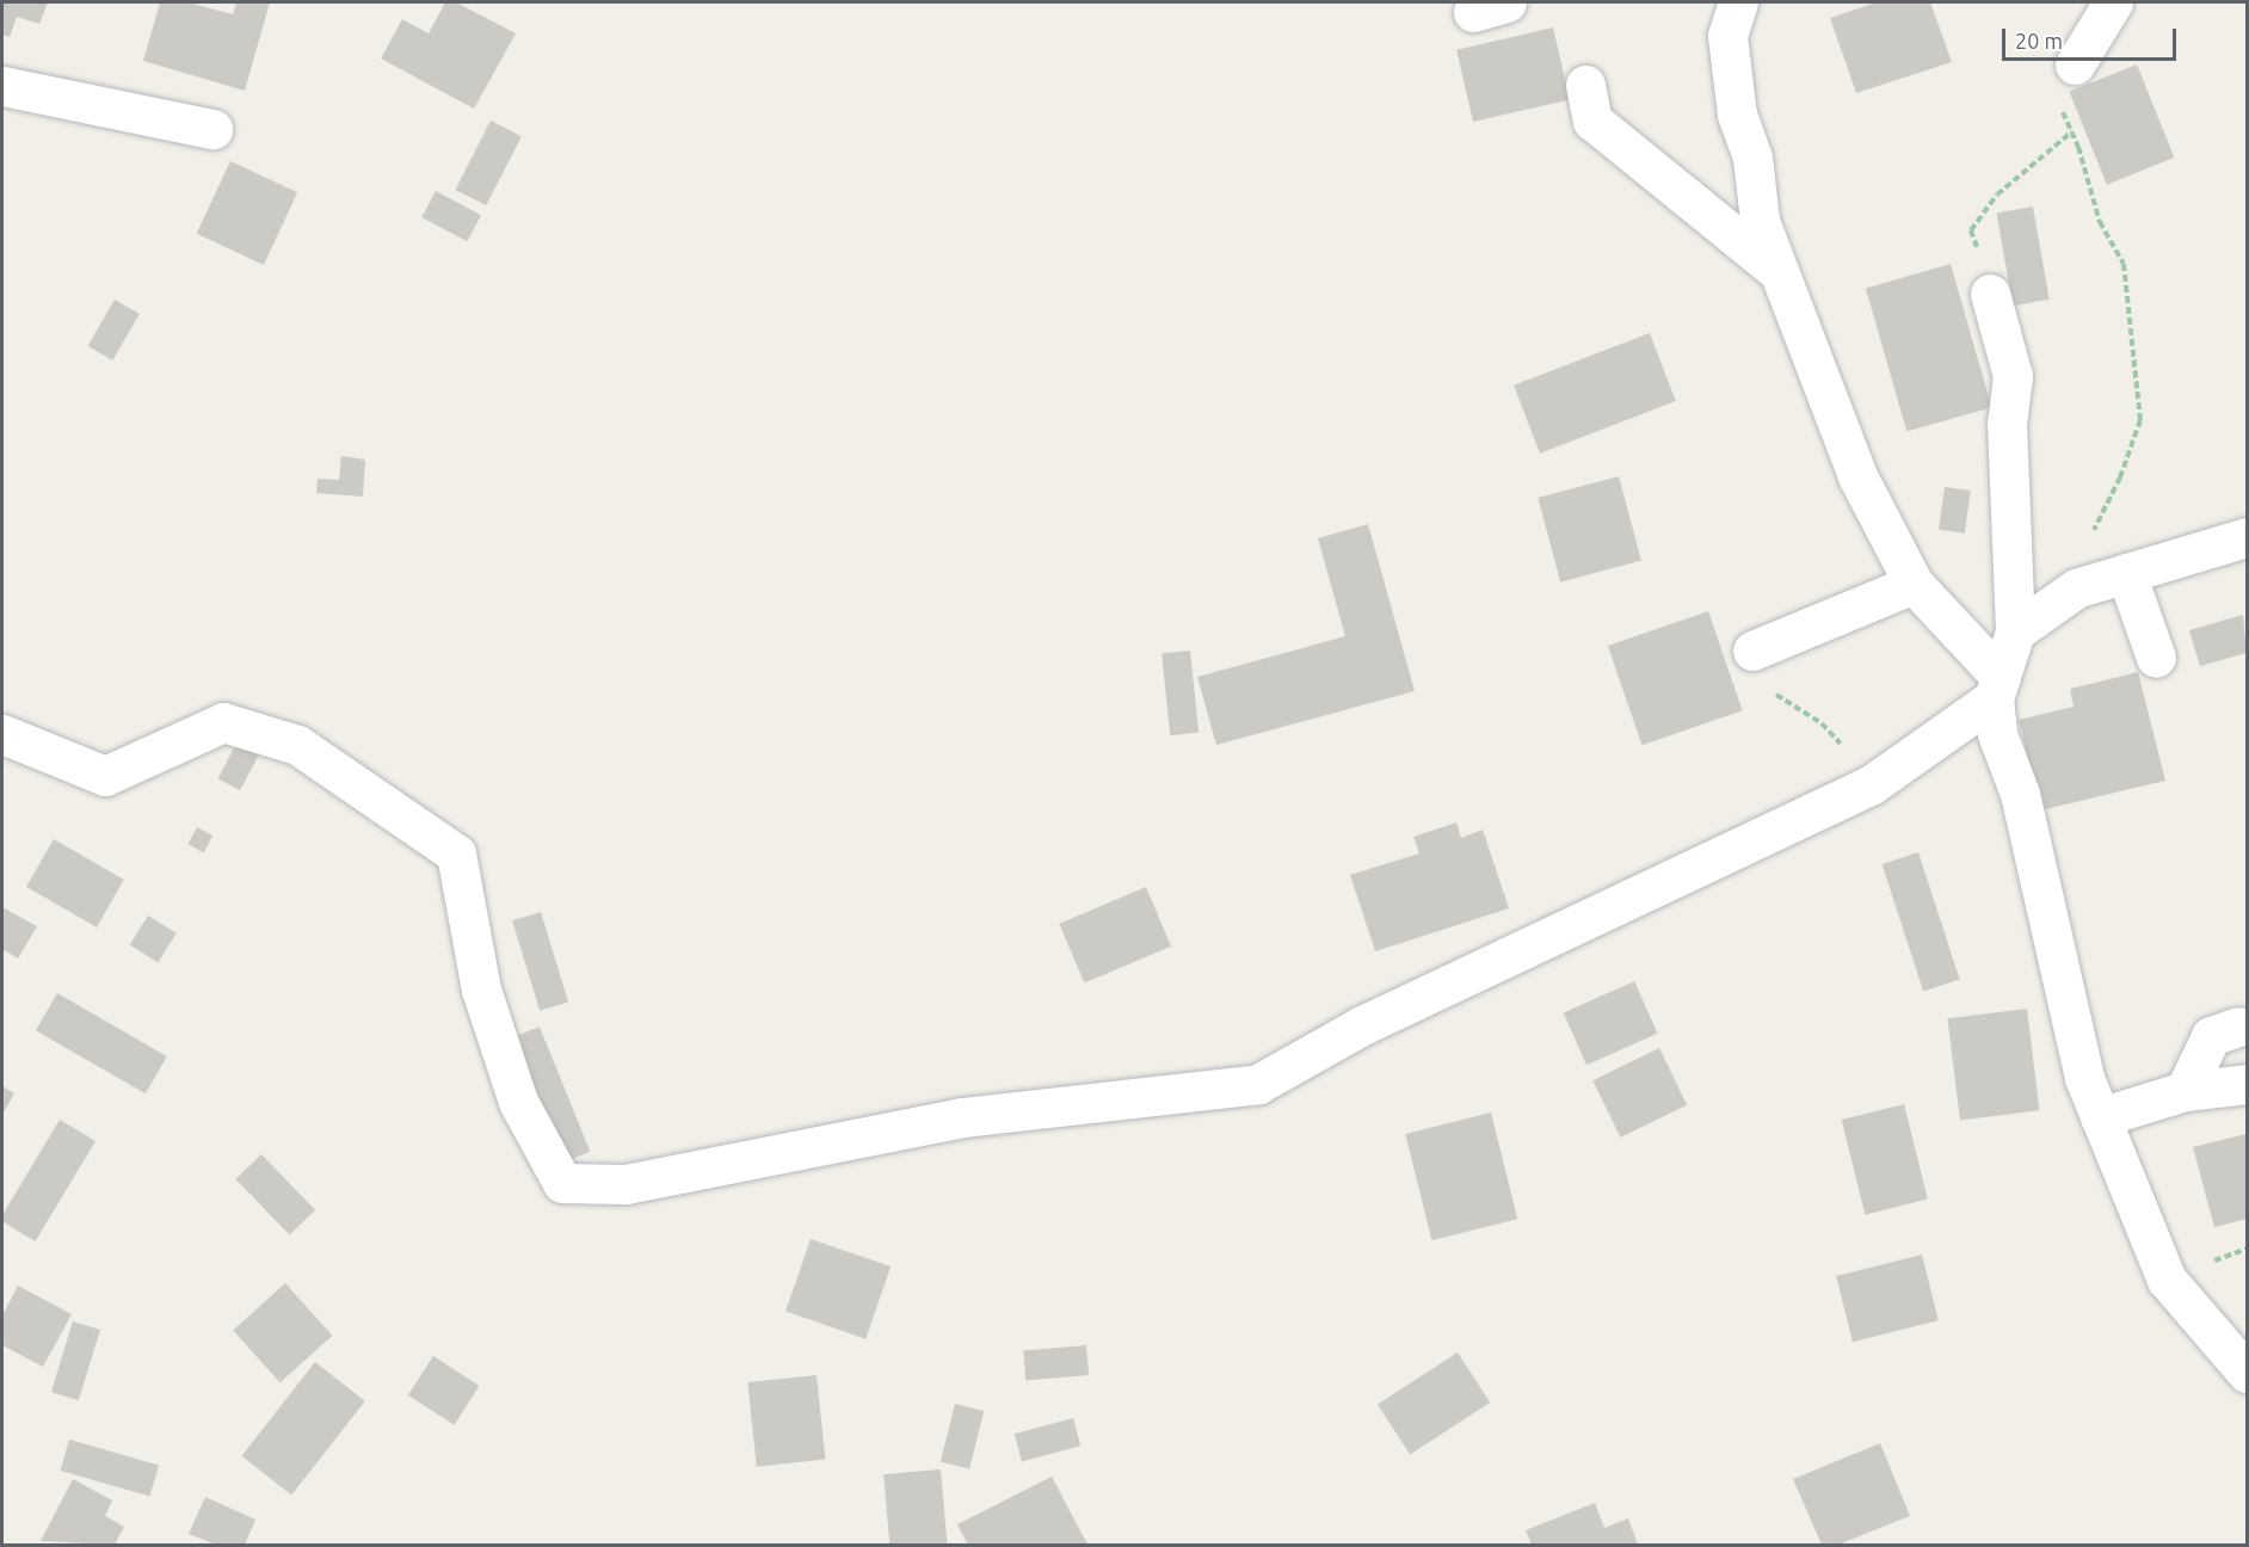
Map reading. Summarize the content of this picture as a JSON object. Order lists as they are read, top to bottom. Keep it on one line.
{"scale_bar":"20 m"}
